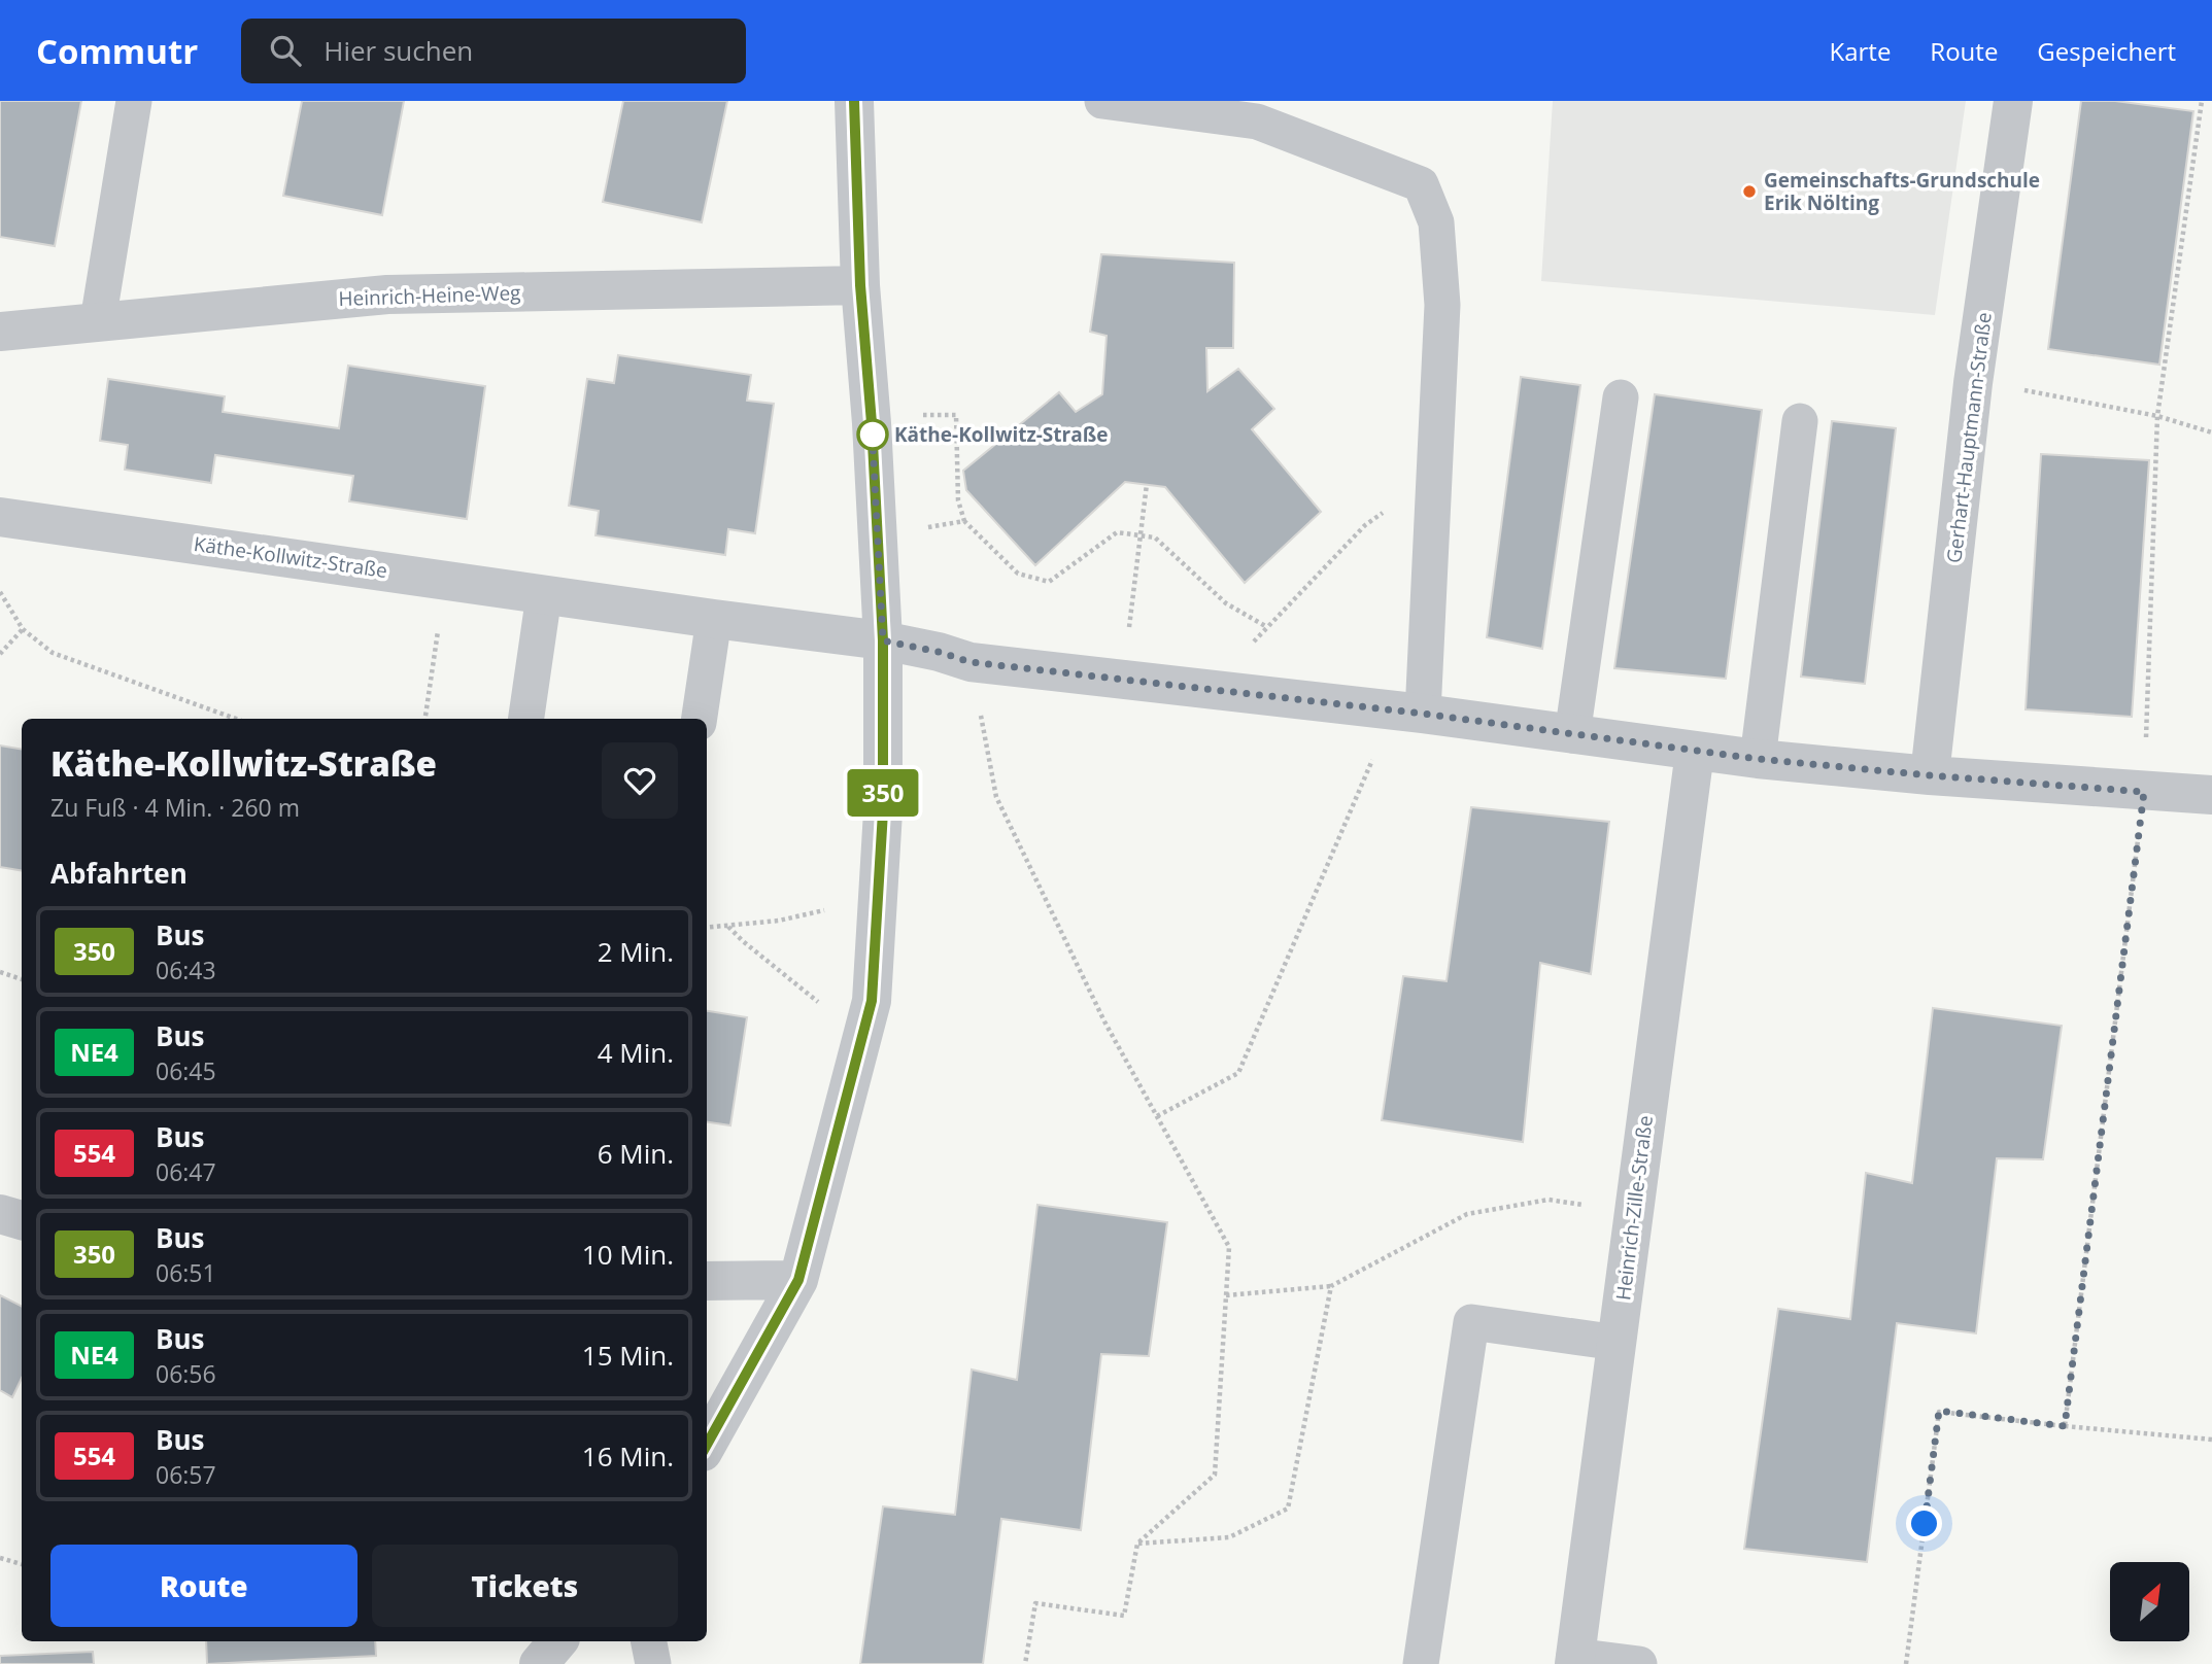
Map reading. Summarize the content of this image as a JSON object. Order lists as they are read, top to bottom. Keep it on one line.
{"streets":{"street":["Heinrich-Heine-Weg","Gerhart-Hauptmann-Straße","Käthe-Kollwitz-Straße","Heinrich-Zille-Straße"]},"crossings":[["Gerhart-Hauptmann-Straße","Käthe-Kollwitz-Straße"],["Käthe-Kollwitz-Straße","Heinrich-Zille-Straße"]],"places":["Gemeinschafts-Grundschule Erik Nölting","Käthe-Kollwitz-Straße"],"lines":["bus line 350"],"north":"top right","page":{"header":"Commutr","search":"Hier suchen","nav":["Karte","Route","Gespeichert"],"on_map":"350","heading":[["Käthe-Kollwitz-Straße","Zu Fuß · 4 Min. · 260 m"],"Abfahrten"],"list":[{"mark":"350","name":"Bus","note":"06:43","value":"2 Min."},{"mark":"NE4","name":"Bus","note":"06:45","value":"4 Min."},{"mark":"554","name":"Bus","note":"06:47","value":"6 Min."},{"mark":"350","name":"Bus","note":"06:51","value":"10 Min."},{"mark":"NE4","name":"Bus","note":"06:56","value":"15 Min."},{"mark":"554","name":"Bus","note":"06:57","value":"16 Min."}],"buttons":["Route","Tickets"]}}
